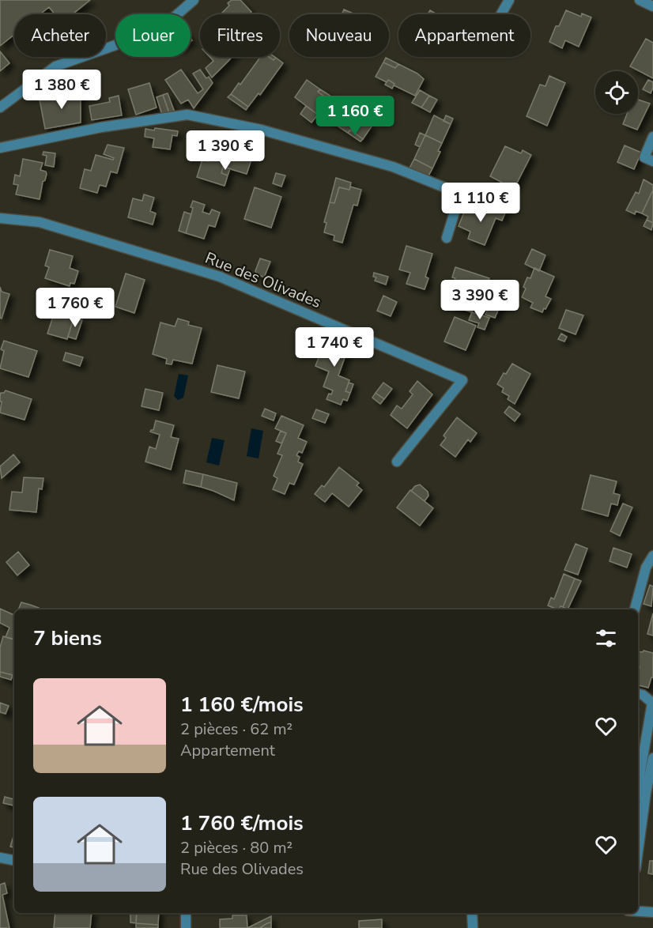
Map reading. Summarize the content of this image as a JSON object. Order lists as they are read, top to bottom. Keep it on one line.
{"streets":{"street":["Rue des Olivades"]},"page":{"chip":["Acheter","Louer","Filtres","Nouveau","Appartement"],"price":["1 380 €","1 160 €","1 390 €","1 110 €","3 390 €","1 760 €","1 740 €"],"heading":"7 biens","list":[{"name":"1 160 €/mois","note":"2 pièces · 62 m² · Appartement"},{"name":"1 760 €/mois","note":"2 pièces · 80 m² · Rue des Olivades"}]}}
